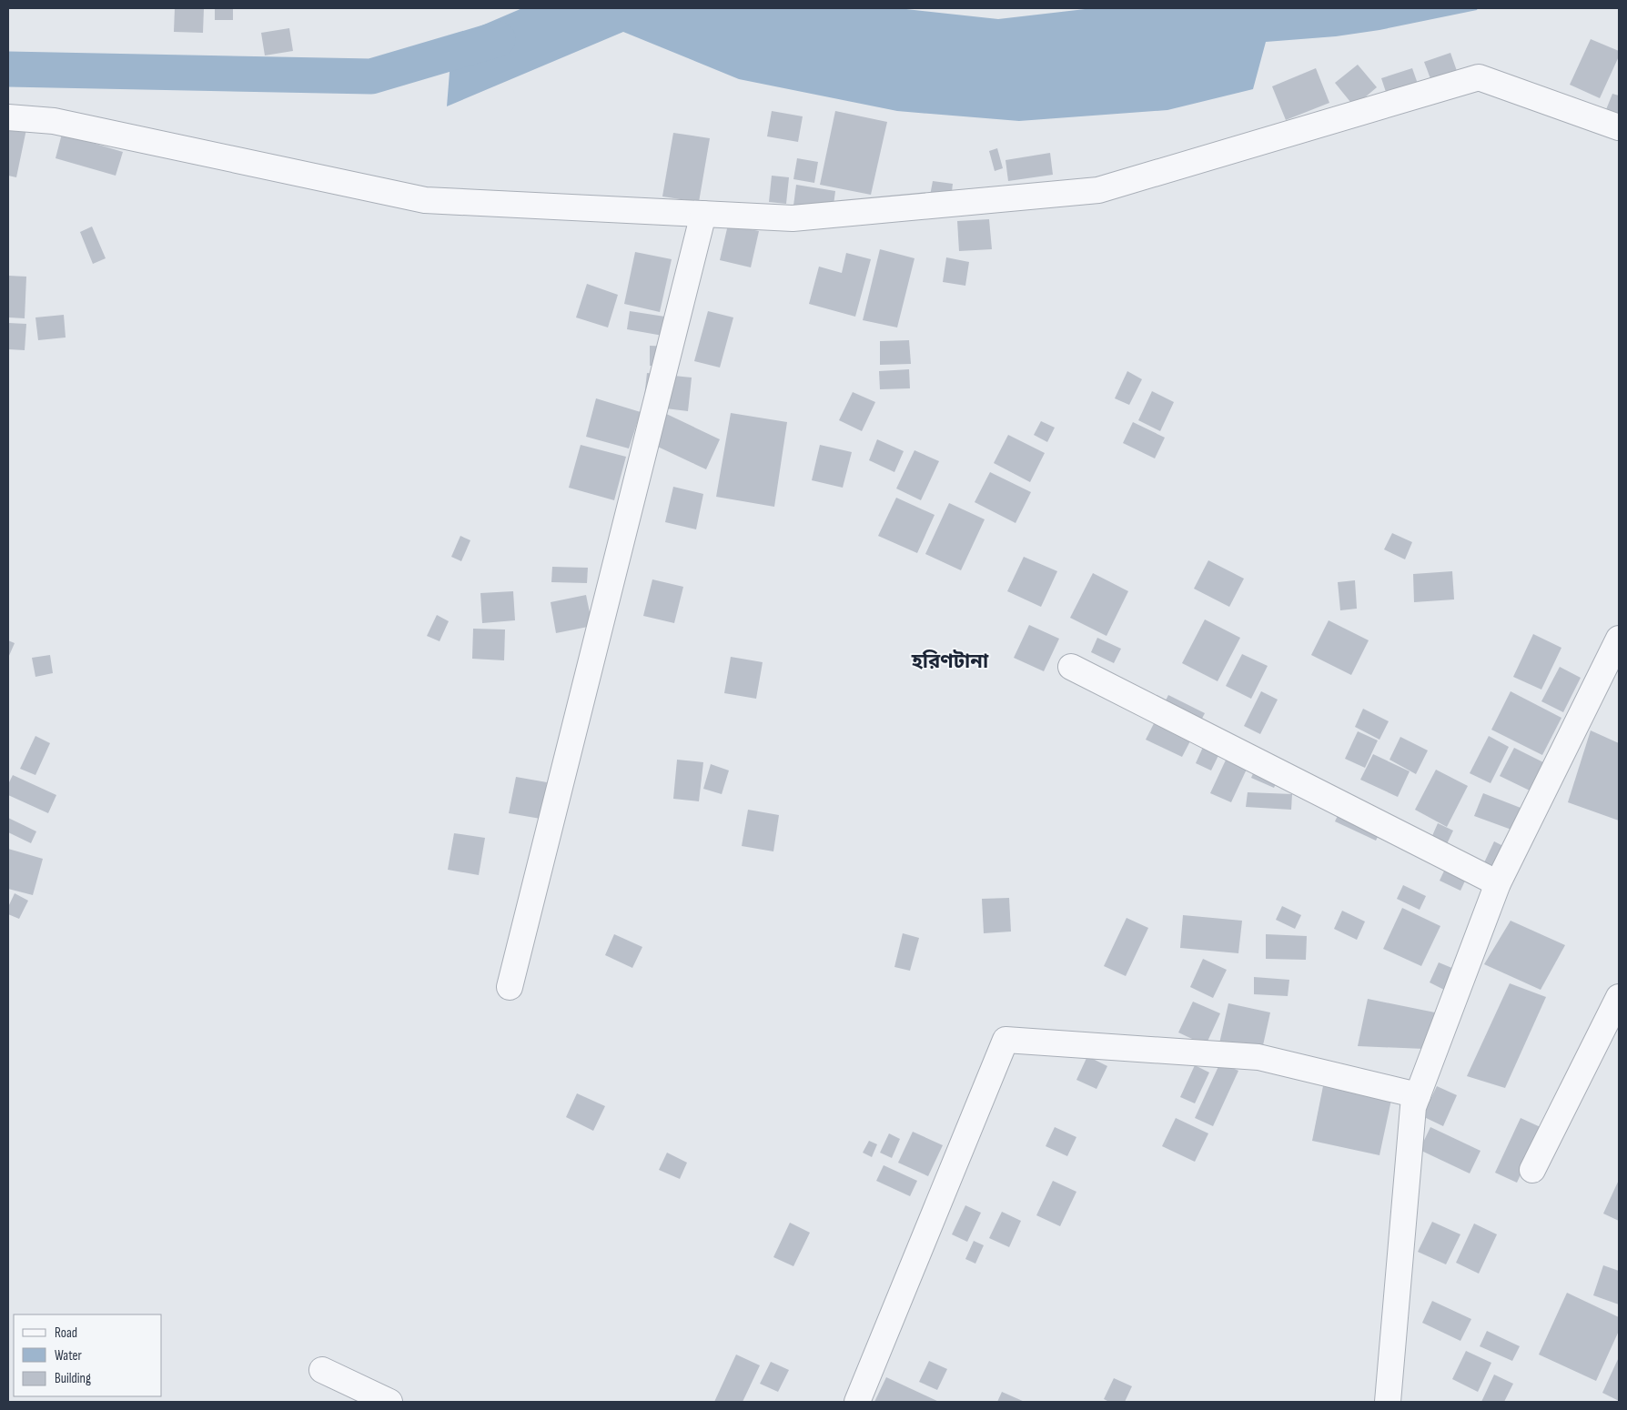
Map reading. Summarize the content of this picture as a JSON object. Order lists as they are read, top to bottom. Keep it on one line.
{"districts":["হরিণটানা"],"legend":["Road","Water","Building"]}
